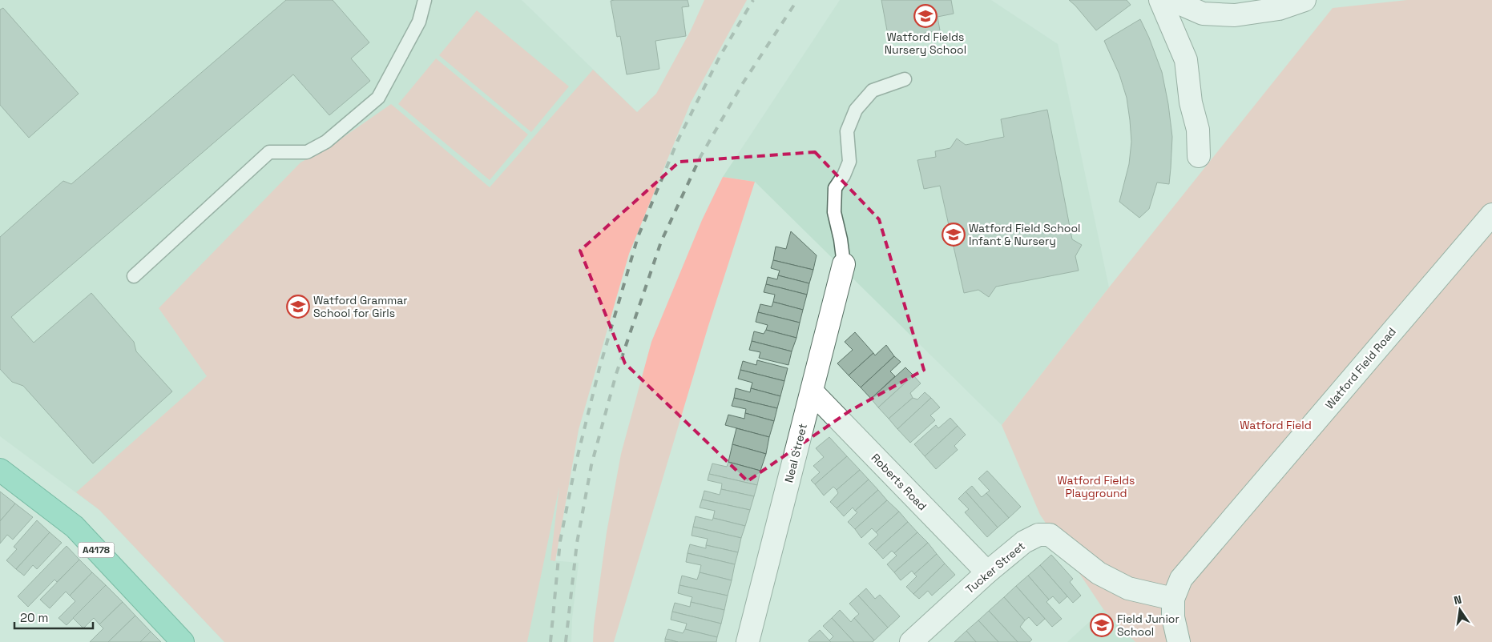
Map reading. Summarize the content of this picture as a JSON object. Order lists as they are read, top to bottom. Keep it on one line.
{"streets":{"main road":["A4178"],"street":["Watford Field Road","Neal Street","Roberts Road","Tucker Street"]},"crossings":[["Watford Field Road","Tucker Street"],["Neal Street","Roberts Road"],["Roberts Road","Tucker Street"]],"parks":["Watford Field","Watford Fields Playground"],"places":{"school or university":["Watford Fields Nursery School","Watford Field School Infant & Nursery","Watford Grammar School for Girls","Field Junior School"]},"scale_bar":"20 m","north":"top"}
